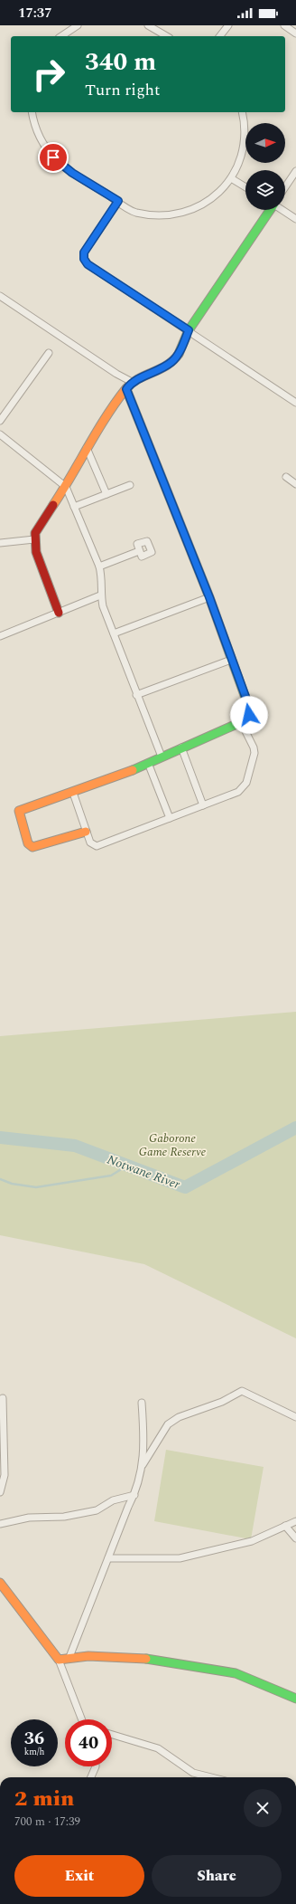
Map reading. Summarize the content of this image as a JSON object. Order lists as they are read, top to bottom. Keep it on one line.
{"water":["Notwane River"],"parks":["Gaborone Game Reserve"],"north":"right","page":{"status":"17:37","turn":["340 m","Turn right"],"speed":"36 km/h","limit":"40","heading":["2 min","700 m · 17:39"],"buttons":["Exit","Share"]}}
